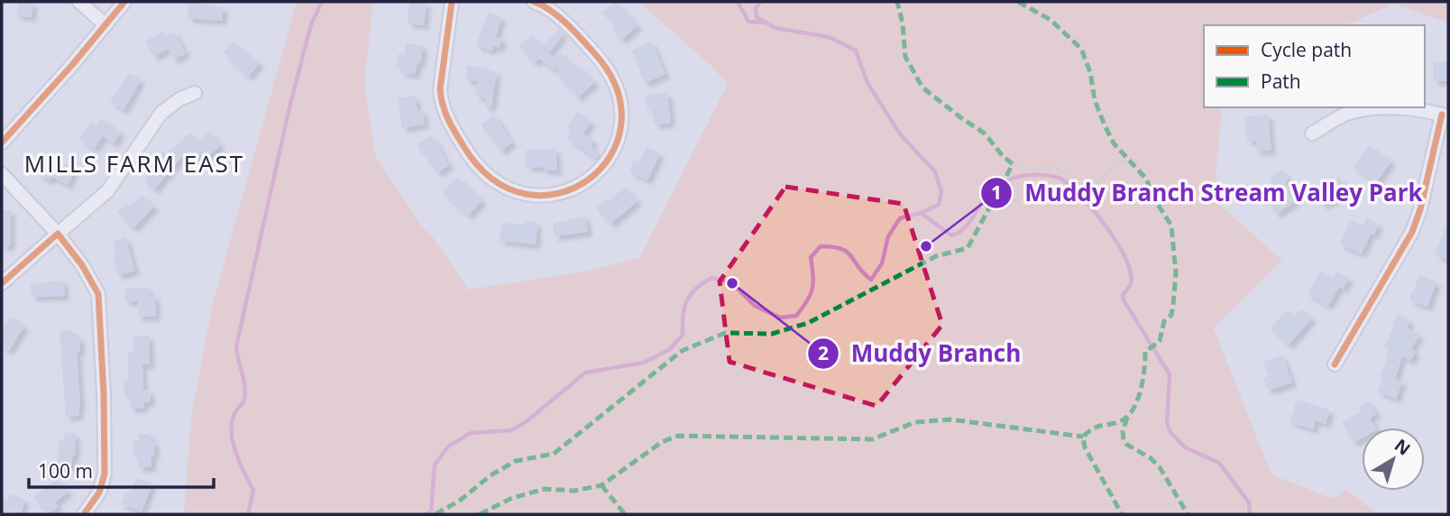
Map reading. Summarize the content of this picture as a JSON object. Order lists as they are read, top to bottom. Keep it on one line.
{"districts":["MILLS FARM EAST"],"places":["Muddy Branch Stream Valley Park","Muddy Branch"],"legend":["Cycle path","Path"],"scale_bar":"100 m","north":"top right"}
